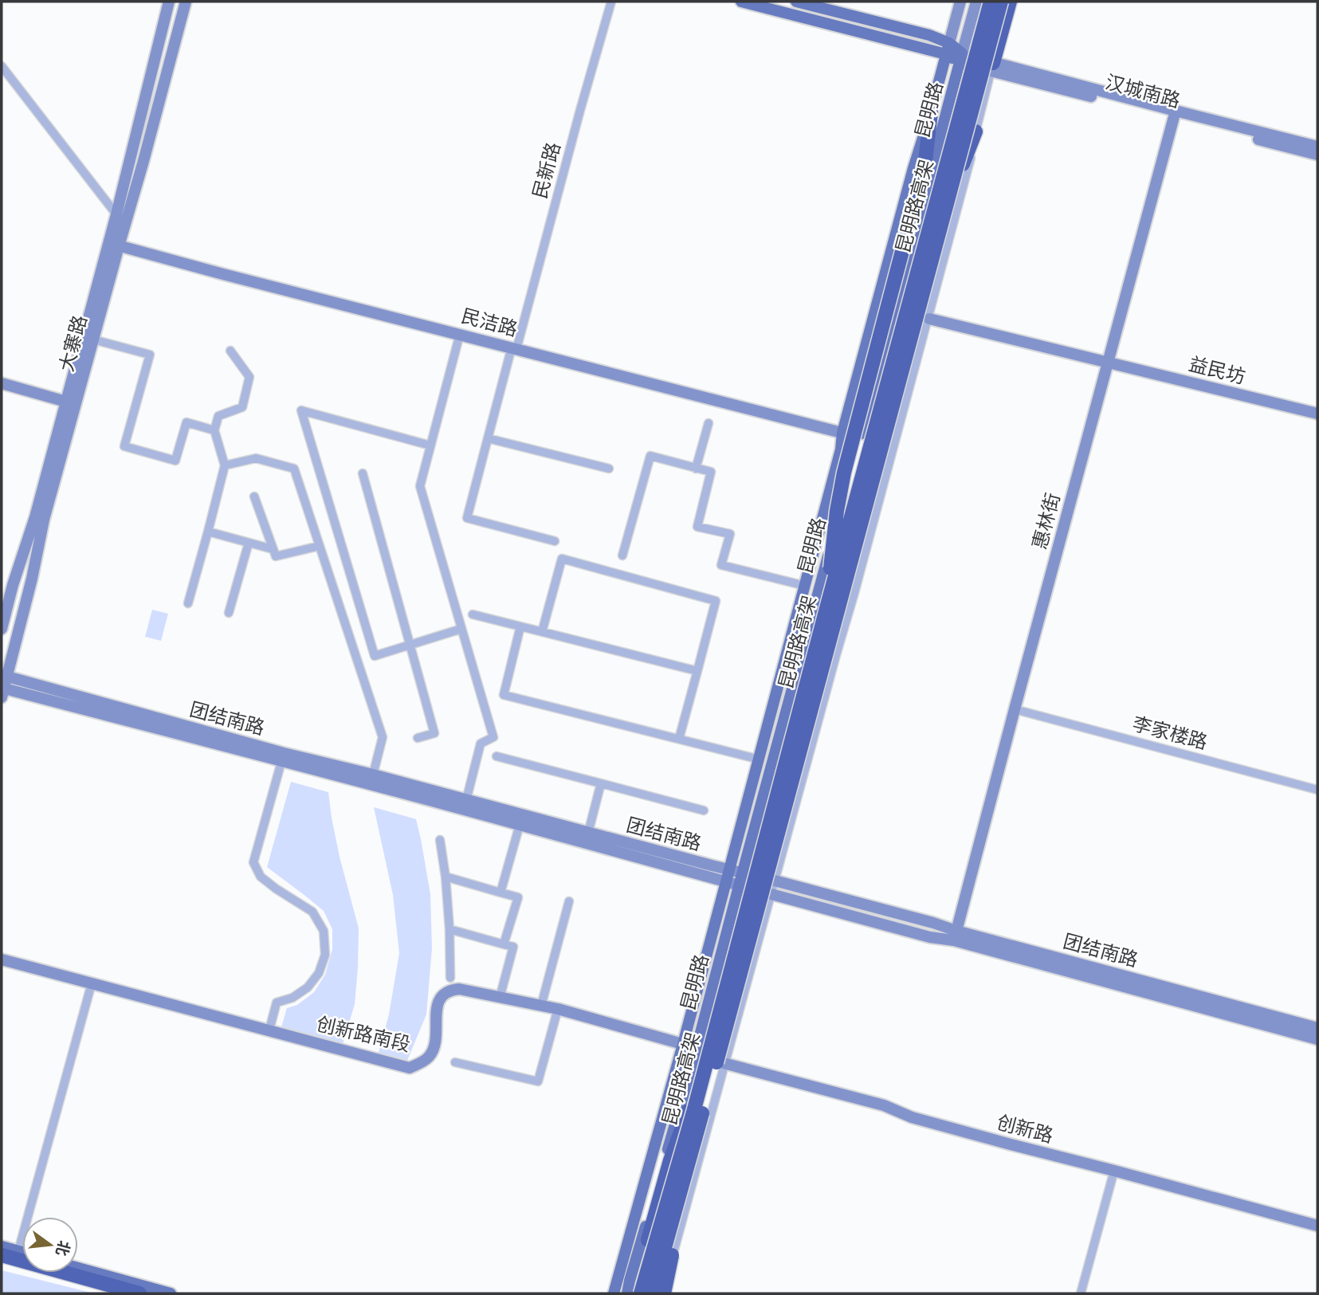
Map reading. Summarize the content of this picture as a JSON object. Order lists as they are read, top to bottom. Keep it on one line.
{"streets":{"highway":["昆明路高架"],"main road":["汉城南路","昆明路","民洁路","大寨路","益民坊","惠林街","团结南路","创新路南段","创新路"],"street":["民新路","李家楼路"]},"crossings":[["汉城南路","昆明路"],["汉城南路","惠林街"],["昆明路","民洁路"],["昆明路","团结南路"],["昆明路","创新路南段"],["民新路","民洁路"],["民洁路","大寨路"],["大寨路","团结南路"],["益民坊","惠林街"],["惠林街","团结南路"],["惠林街","李家楼路"]],"north":"right"}
